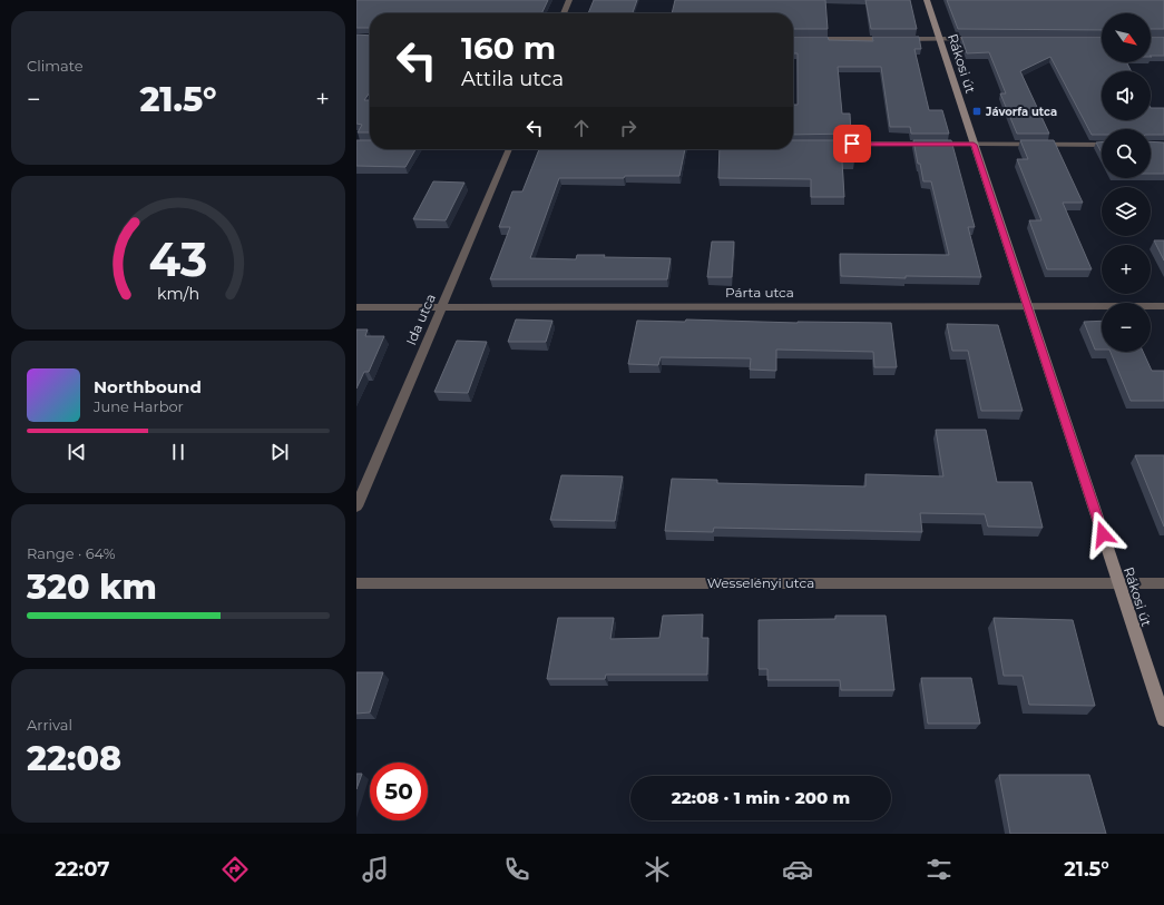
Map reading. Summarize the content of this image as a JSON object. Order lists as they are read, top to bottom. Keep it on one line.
{"streets":{"main road":["Rákosi út"],"street":["Párta utca","Ida utca","Wesselényi utca"]},"crossings":[["Rákosi út","Párta utca"],["Rákosi út","Wesselényi utca"],["Párta utca","Ida utca"]],"places":{"transit":["Jávorfa utca"]},"north":"bottom right","page":{"tile":["Climate",["Range · 64%","320 km"],["Arrival","22:08"]],"map_buttons":["+","−"],"turn":["160 m","Attila utca"],"heat":["−","21.5°","+"],"song":["Northbound","June Harbor"],"limit":"50","trip":"22:08 · 1 min · 200 m","tabs":["22:07","21.5°"],"gauge":["43","km/h"]}}
